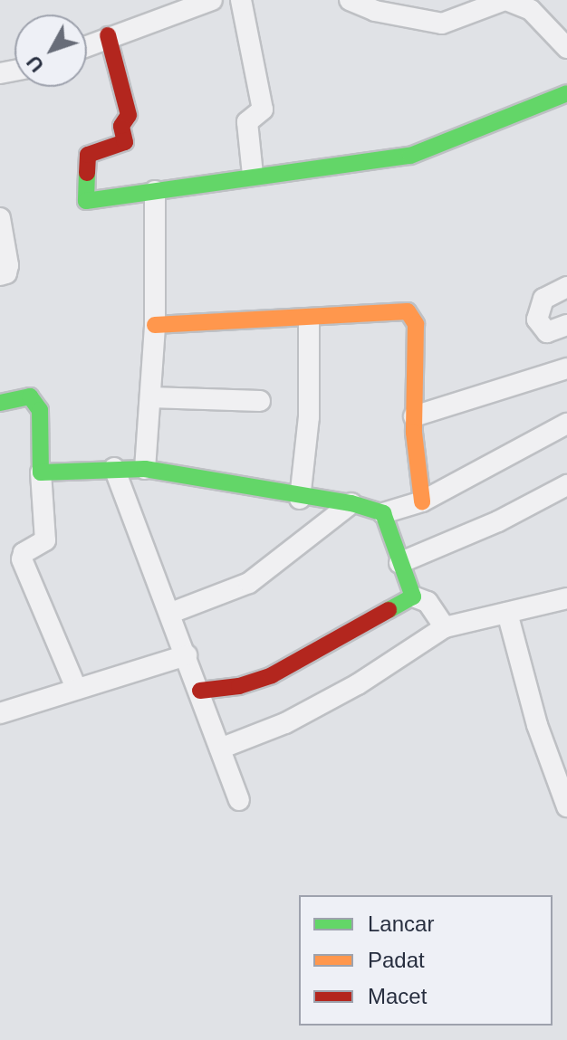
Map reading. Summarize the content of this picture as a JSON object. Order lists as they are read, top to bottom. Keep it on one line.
{"legend":["Lancar","Padat","Macet"],"north":"bottom left"}
